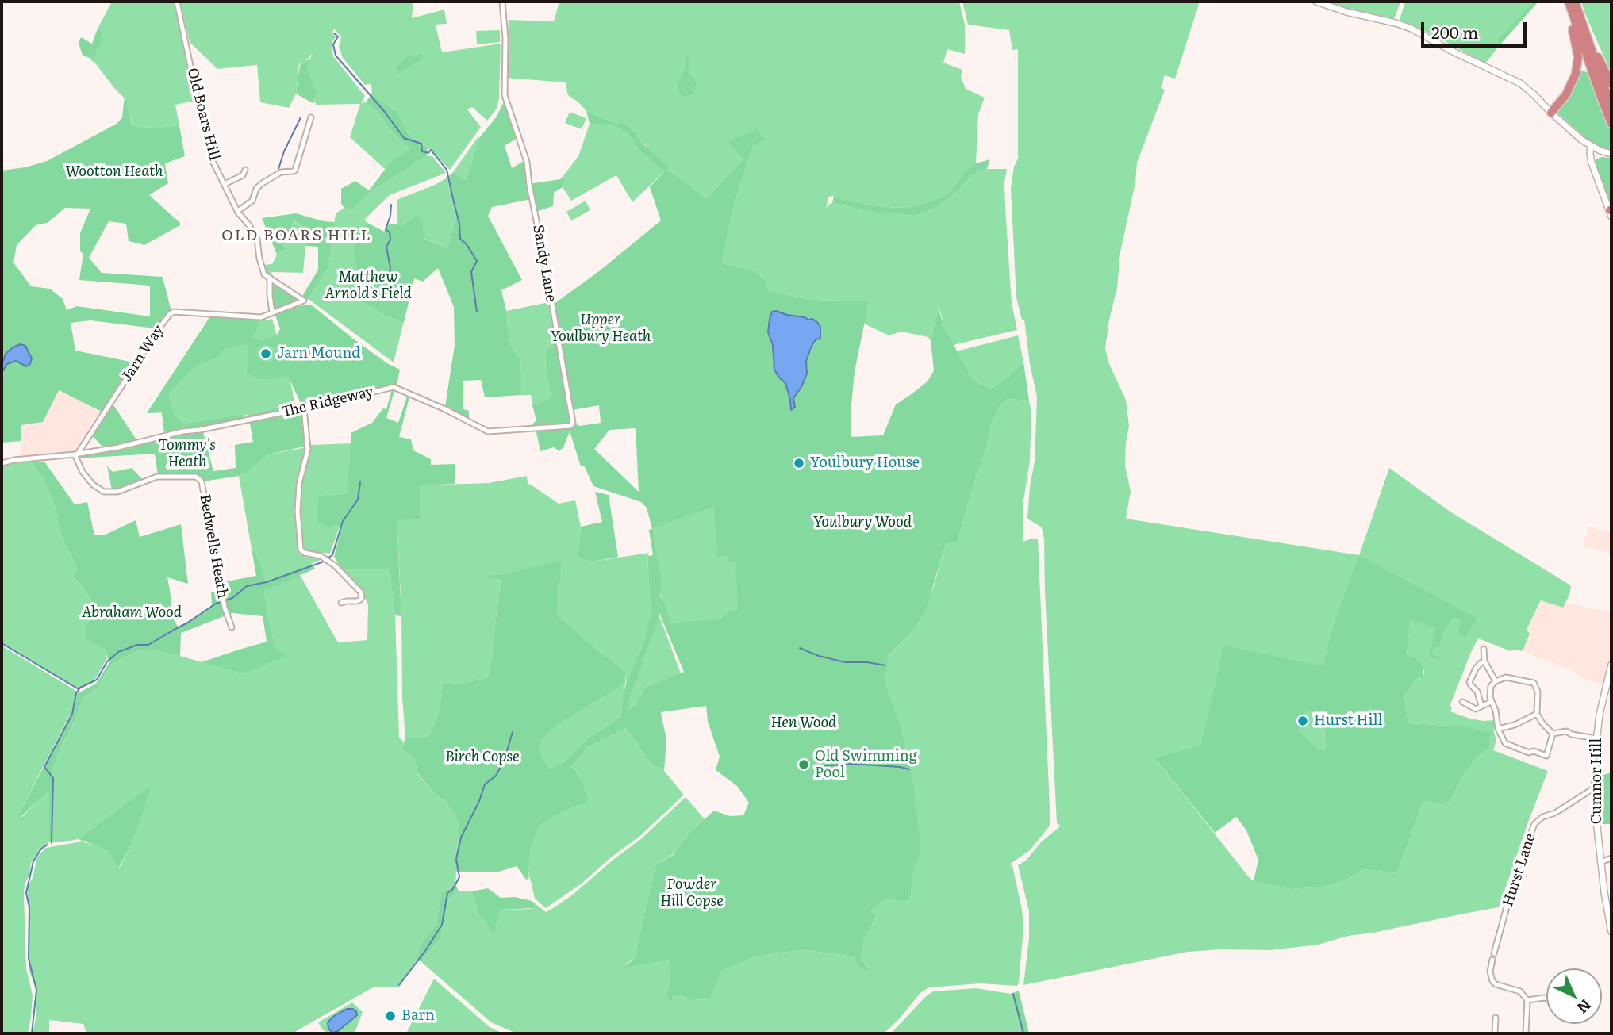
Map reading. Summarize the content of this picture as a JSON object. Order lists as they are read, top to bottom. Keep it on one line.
{"streets":{"street":["Old Boars Hill","Sandy Lane","Jarn Way","The Ridgeway","Bedwells Heath","Cumnor Hill","Hurst Lane"]},"crossings":[["Old Boars Hill","Jarn Way"],["Sandy Lane","The Ridgeway"],["Jarn Way","The Ridgeway"],["Jarn Way","Bedwells Heath"],["The Ridgeway","Bedwells Heath"],["Cumnor Hill","Hurst Lane"]],"districts":["OLD BOARS HILL"],"parks":["Wootton Heath","Matthew Arnold's Field","Upper Youlbury Heath","Tommy's Heath","Youlbury Wood","Abraham Wood","Hen Wood","Birch Copse","Powder Hill Copse"],"places":["Jarn Mound","Youlbury House","Hurst Hill","Old Swimming Pool","Barn"],"scale_bar":"200 m","north":"bottom right"}
